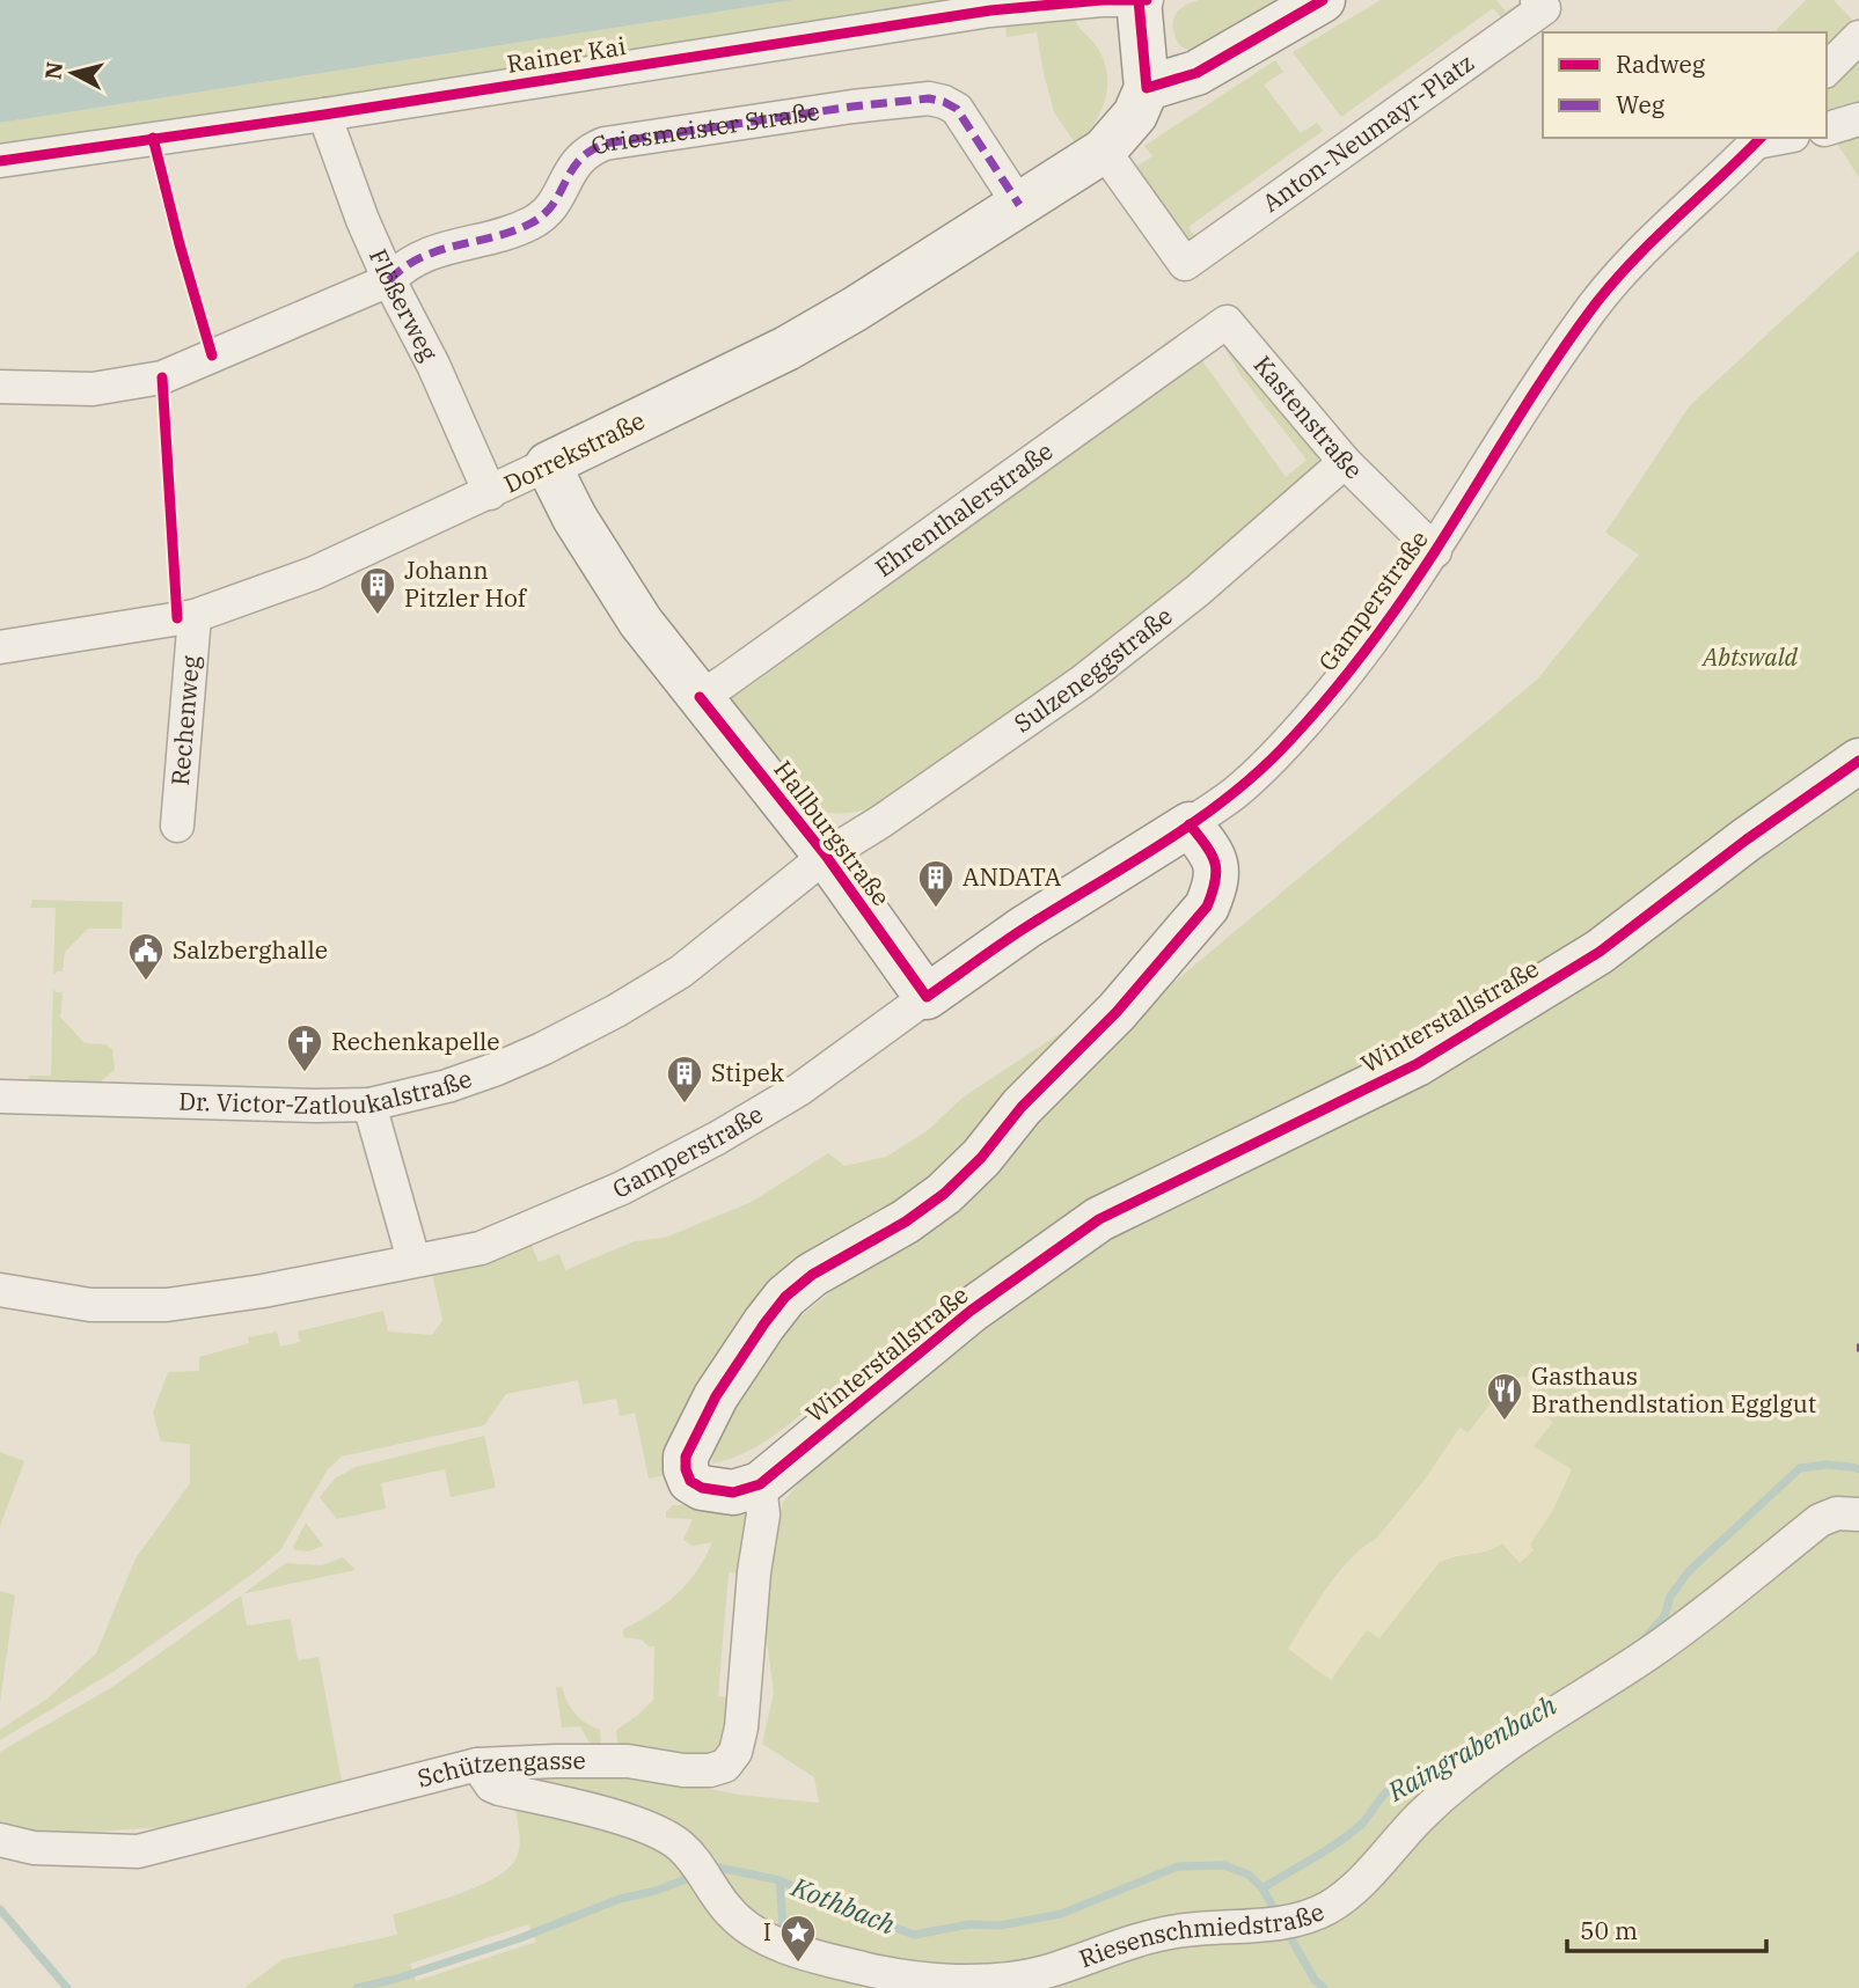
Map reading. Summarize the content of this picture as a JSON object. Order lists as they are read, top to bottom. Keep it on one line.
{"streets":{"street":["Rainer Kai","Griesmeister Straße","Anton-Neumayr-Platz","Flößerweg","Kastenstraße","Dorrekstraße","Ehrenthalerstraße","Gamperstraße","Sulzeneggstraße","Rechenweg","Hallburgstraße","Winterstallstraße","Dr. Victor-Zatloukalstraße","Schützengasse","Riesenschmiedstraße"]},"crossings":[["Rainer Kai","Flößerweg"],["Griesmeister Straße","Flößerweg"],["Griesmeister Straße","Dorrekstraße"],["Anton-Neumayr-Platz","Dorrekstraße"],["Flößerweg","Dorrekstraße"],["Kastenstraße","Ehrenthalerstraße"],["Kastenstraße","Gamperstraße"],["Kastenstraße","Sulzeneggstraße"],["Dorrekstraße","Rechenweg"],["Dorrekstraße","Hallburgstraße"],["Ehrenthalerstraße","Hallburgstraße"],["Gamperstraße","Hallburgstraße"],["Sulzeneggstraße","Hallburgstraße"],["Sulzeneggstraße","Dr. Victor-Zatloukalstraße"],["Hallburgstraße","Dr. Victor-Zatloukalstraße"],["Winterstallstraße","Schützengasse"],["Schützengasse","Riesenschmiedstraße"]],"water":["Raingrabenbach","Kothbach"],"parks":["Abtswald"],"places":{"building":["Johann Pitzler Hof","ANDATA","Stipek"],"public building":["Salzberghalle"],"church":["Rechenkapelle"],"restaurant":["Gasthaus Brathendlstation Egglgut"],"place":["I"]},"legend":["Radweg","Weg"],"scale_bar":"50 m","north":"left"}
